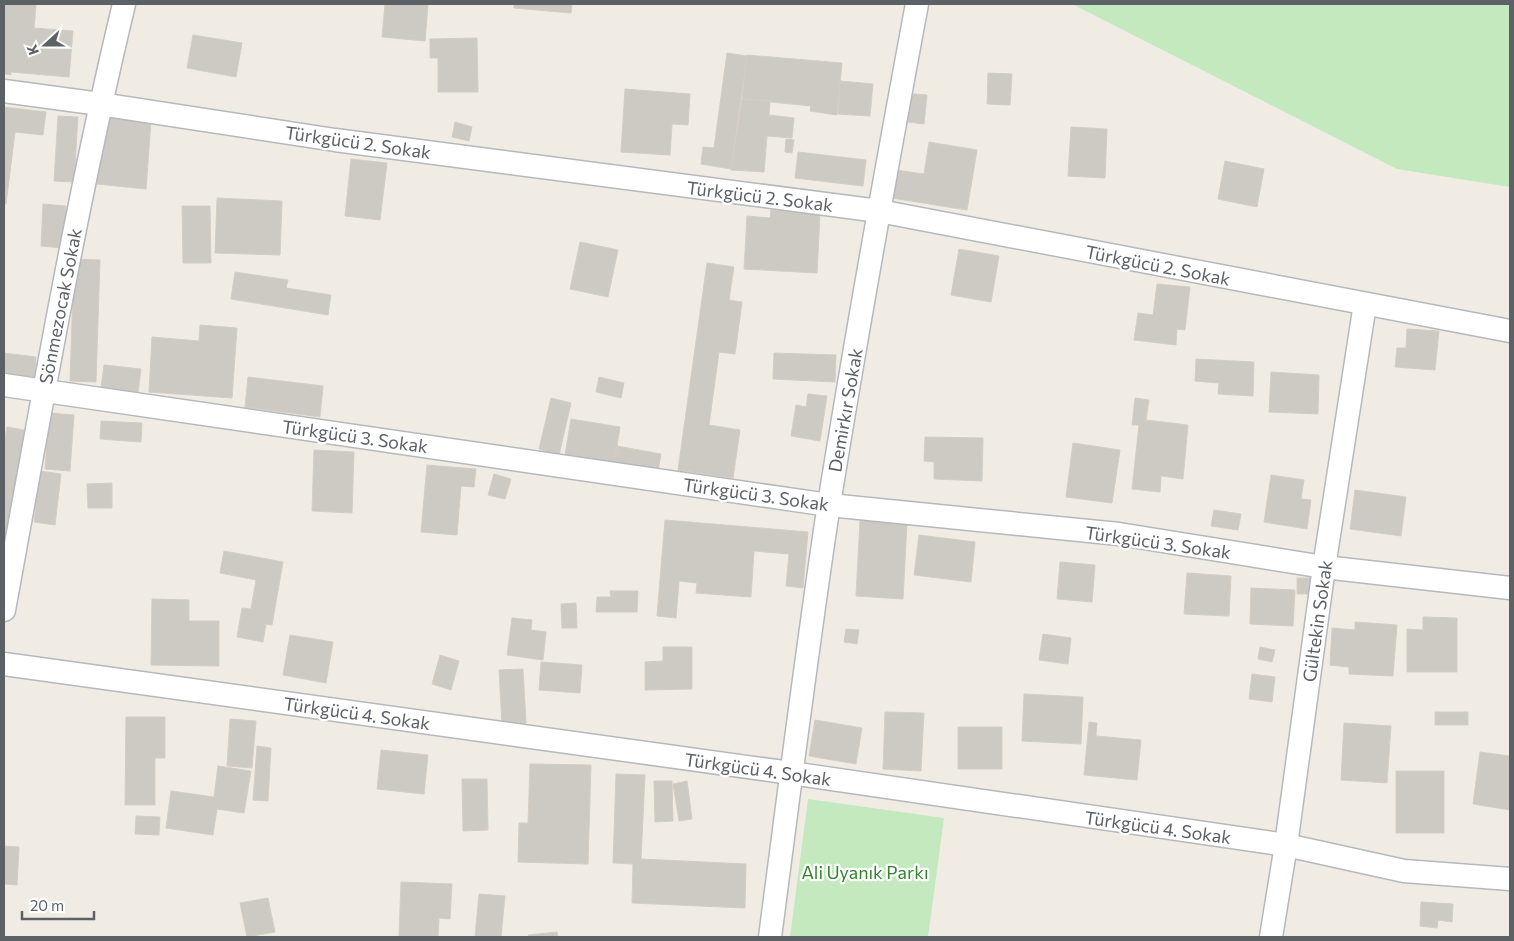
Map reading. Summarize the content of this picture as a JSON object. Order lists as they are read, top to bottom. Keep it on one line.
{"streets":{"street":["Türkgücü 2. Sokak","Sönmezocak Sokak","Demirkır Sokak","Türkgücü 3. Sokak","Gültekin Sokak","Türkgücü 4. Sokak"]},"crossings":[["Türkgücü 2. Sokak","Sönmezocak Sokak"],["Türkgücü 2. Sokak","Demirkır Sokak"],["Türkgücü 2. Sokak","Gültekin Sokak"],["Sönmezocak Sokak","Türkgücü 3. Sokak"],["Demirkır Sokak","Türkgücü 3. Sokak"],["Demirkır Sokak","Türkgücü 4. Sokak"],["Türkgücü 3. Sokak","Gültekin Sokak"],["Gültekin Sokak","Türkgücü 4. Sokak"]],"parks":["Ali Uyanık Parkı"],"scale_bar":"20 m","north":"left"}
